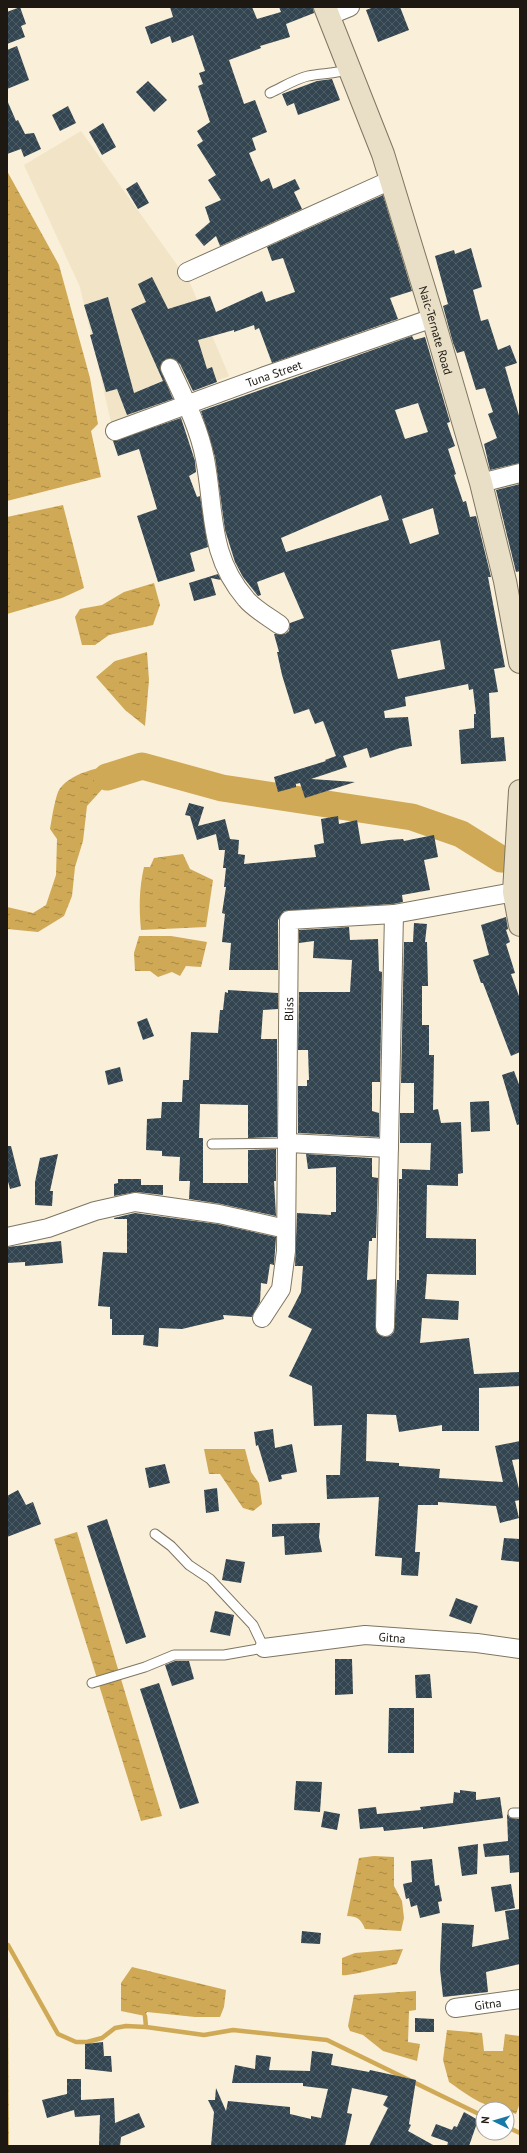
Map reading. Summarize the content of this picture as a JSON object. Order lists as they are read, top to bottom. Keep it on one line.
{"streets":{"main road":["Naic-Ternate Road"],"street":["Tuna Street","Bliss","Gitna"]},"crossings":[["Naic-Ternate Road","Tuna Street"]],"north":"left"}
